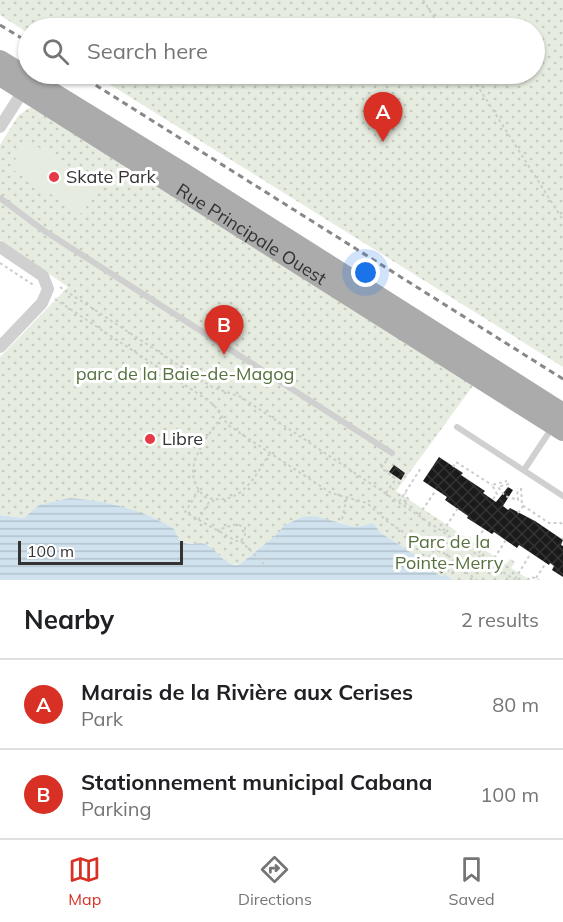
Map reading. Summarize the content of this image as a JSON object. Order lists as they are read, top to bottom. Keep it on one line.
{"streets":{"main road":["Rue Principale Ouest"]},"parks":["parc de la Baie-de-Magog","Parc de la Pointe-Merry"],"places":["Skate Park","Libre"],"scale_bar":"100 m","page":{"search":"Search here","pins":["A","B"],"scale":"100 m","heading":["Nearby","2 results"],"list":[{"mark":"A","name":"Marais de la Rivière aux Cerises","note":"Park","value":"80 m"},{"mark":"B","name":"Stationnement municipal Cabana","note":"Parking","value":"100 m"}],"nav":["Map","Directions","Saved"]}}
